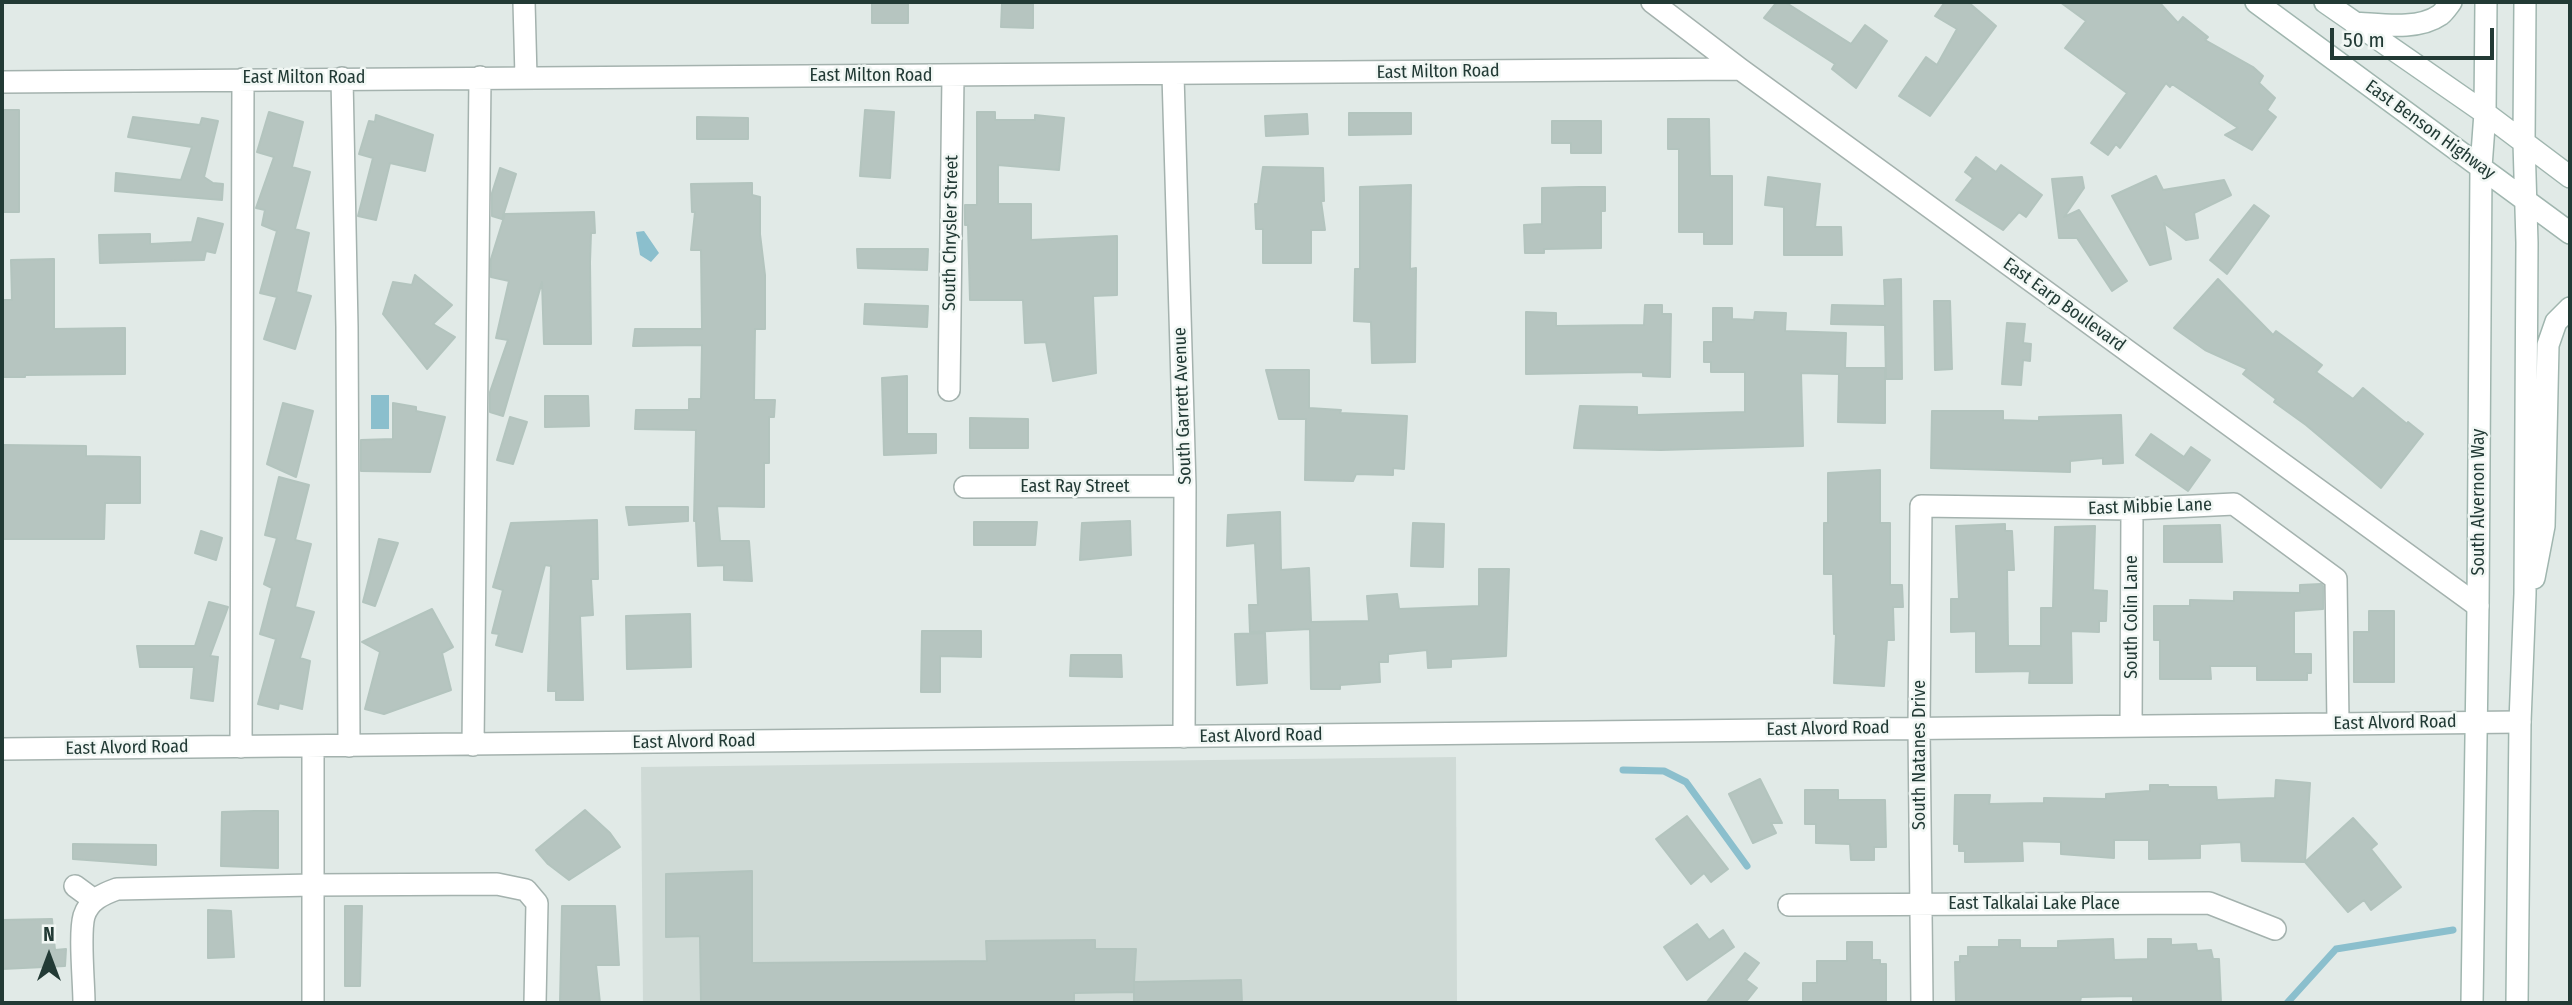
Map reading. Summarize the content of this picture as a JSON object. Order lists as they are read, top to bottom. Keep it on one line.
{"streets":{"street":["East Milton Road","East Benson Highway","South Chrysler Street","East Earp Boulevard","South Garrett Avenue","East Ray Street","South Alvernon Way","East Mibbie Lane","South Colin Lane","East Alvord Road","South Natanes Drive","East Talkalai Lake Place"]},"crossings":[["East Milton Road","South Chrysler Street"],["East Milton Road","East Earp Boulevard"],["East Milton Road","South Garrett Avenue"],["East Benson Highway","South Alvernon Way"],["East Earp Boulevard","South Alvernon Way"],["South Garrett Avenue","East Ray Street"],["South Garrett Avenue","East Alvord Road"],["South Alvernon Way","East Alvord Road"],["East Mibbie Lane","South Colin Lane"],["East Mibbie Lane","East Alvord Road"],["East Mibbie Lane","South Natanes Drive"],["South Colin Lane","East Alvord Road"],["East Alvord Road","South Natanes Drive"],["South Natanes Drive","East Talkalai Lake Place"]],"scale_bar":"50 m","north":"top"}
